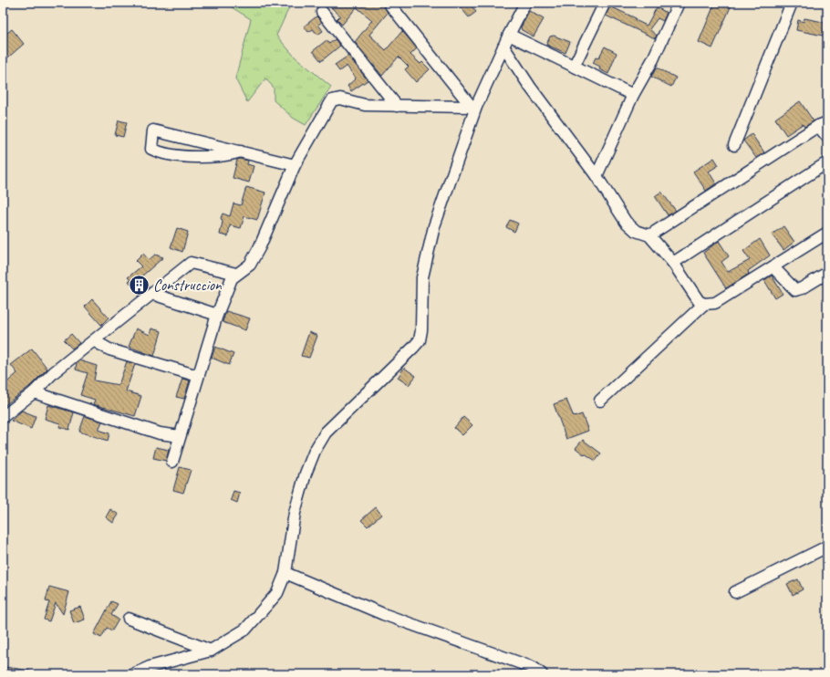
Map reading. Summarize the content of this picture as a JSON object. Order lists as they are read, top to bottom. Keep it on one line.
{"places":{"building":["Construccion"]}}
